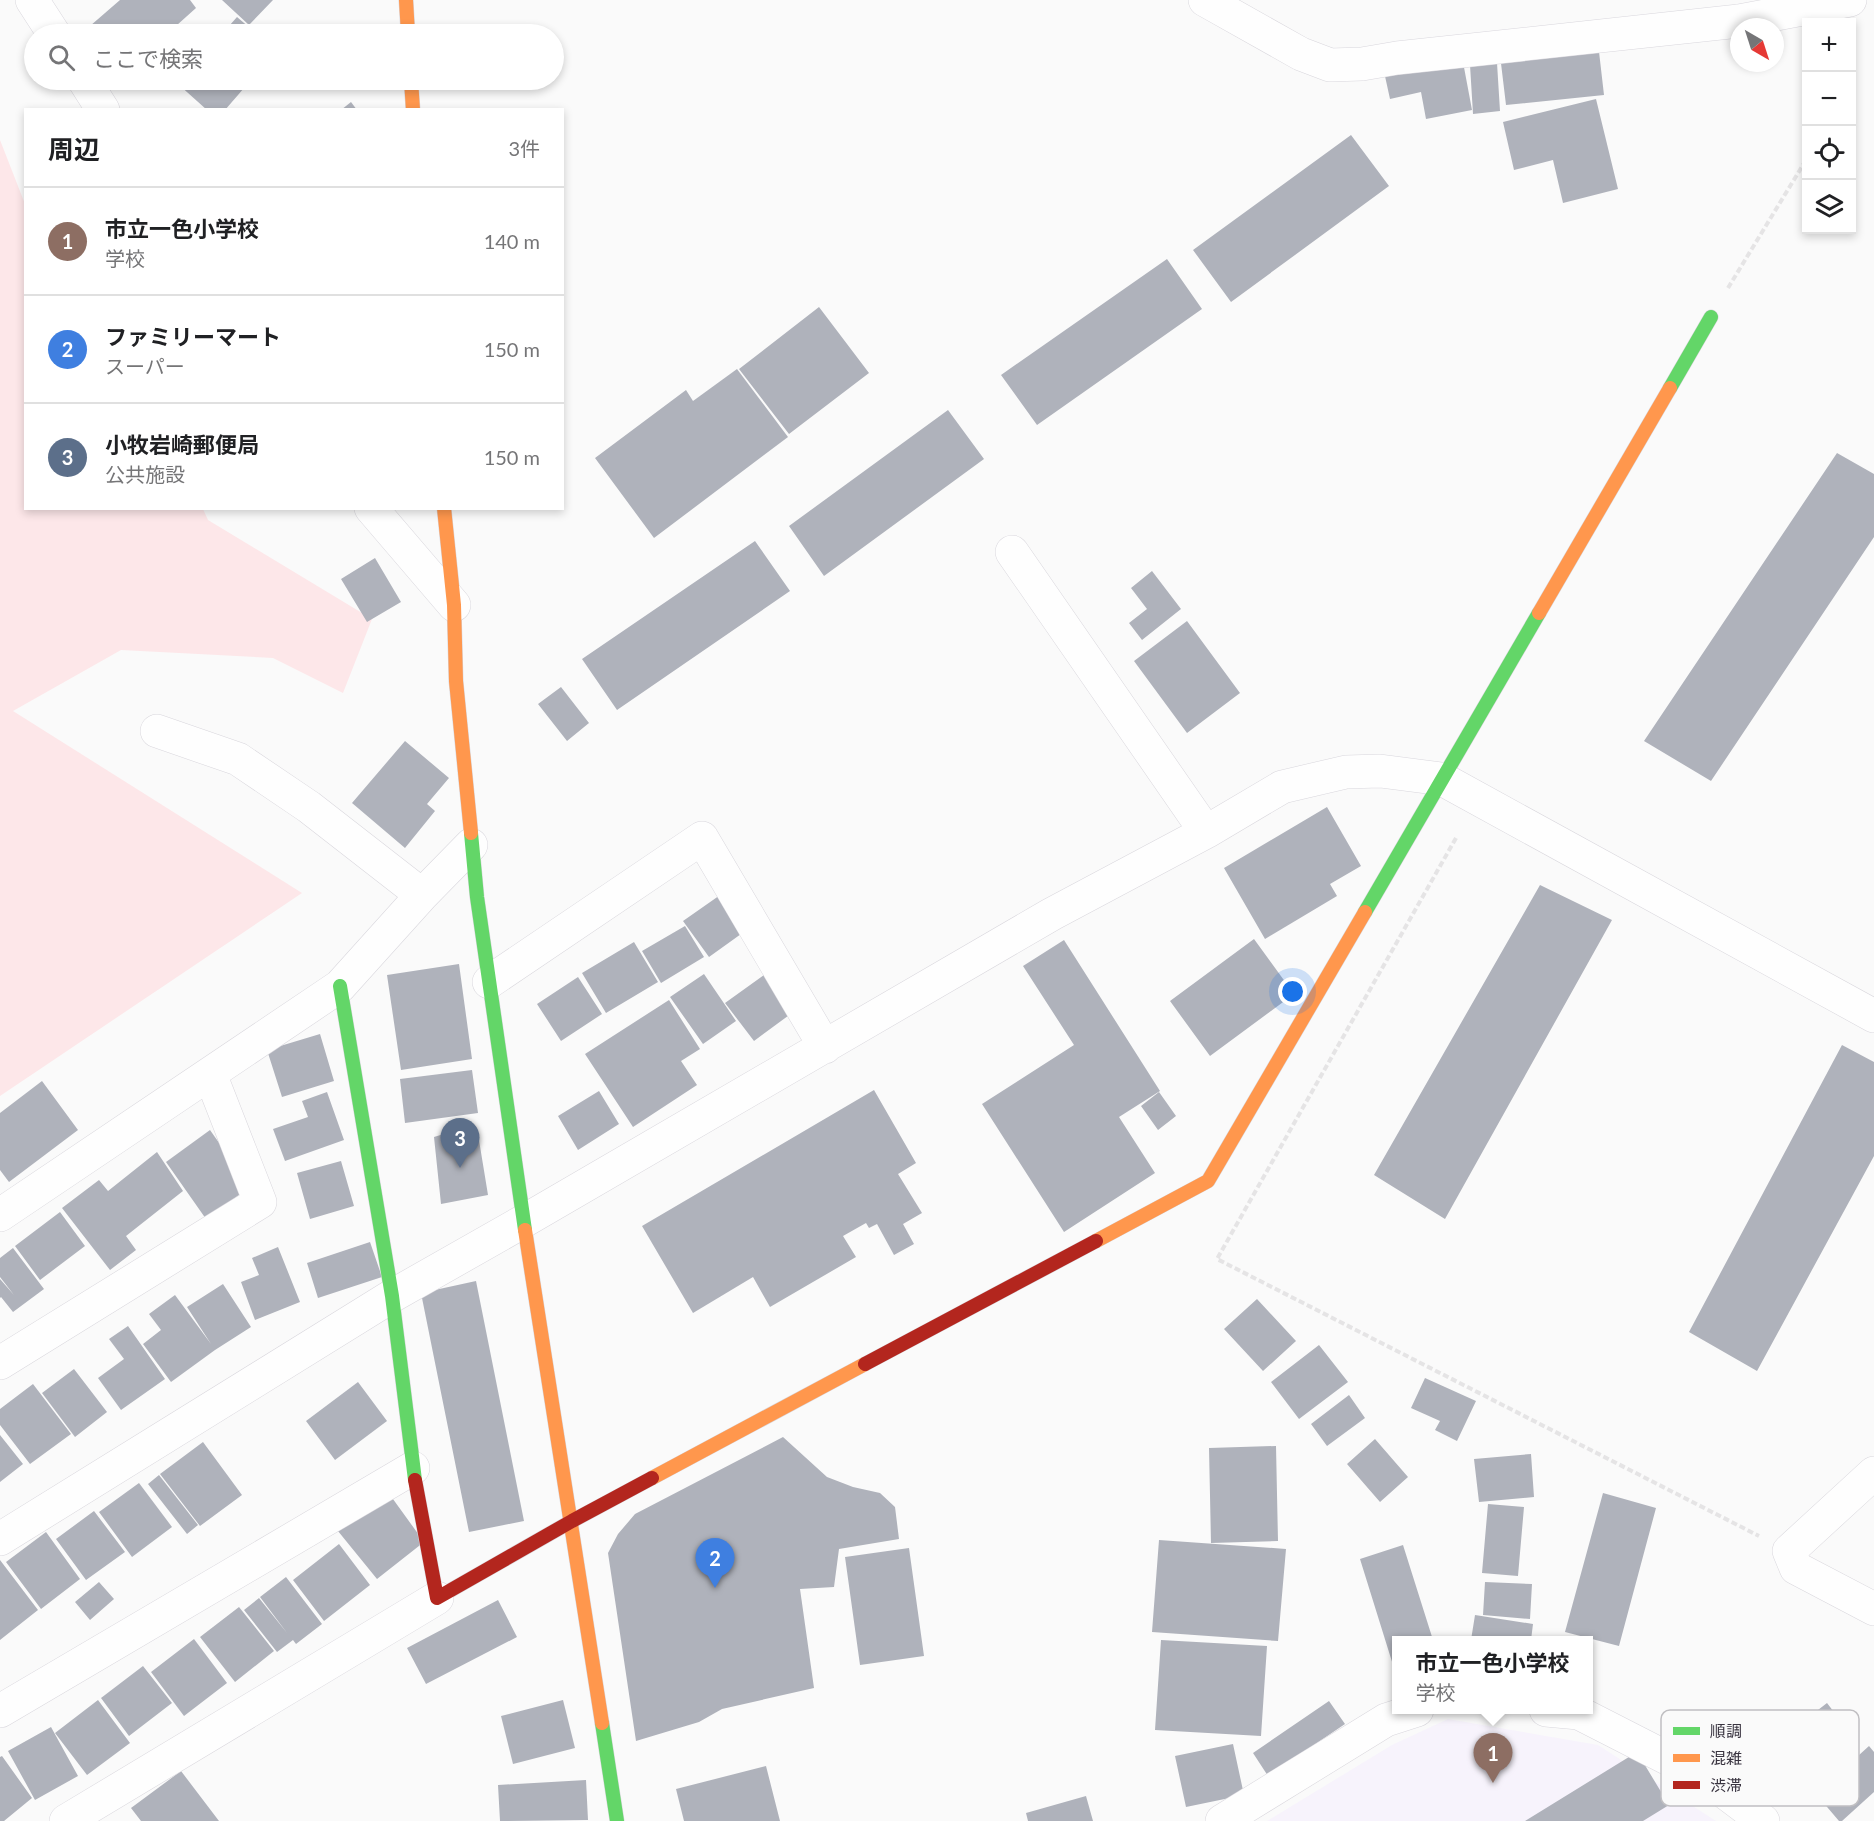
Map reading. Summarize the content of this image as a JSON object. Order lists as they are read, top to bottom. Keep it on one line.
{"legend":["順調","混雑","渋滞"],"north":"bottom right","page":{"map_buttons":["+","−"],"search":"ここで検索","heading":["周辺","3件"],"list":[{"mark":"1","name":"市立一色小学校","note":"学校","value":"140 m"},{"mark":"2","name":"ファミリーマート","note":"スーパー","value":"150 m"},{"mark":"3","name":"小牧岩崎郵便局","note":"公共施設","value":"150 m"}],"pins":["3","2","1"],"popup":["市立一色小学校","学校"]}}
